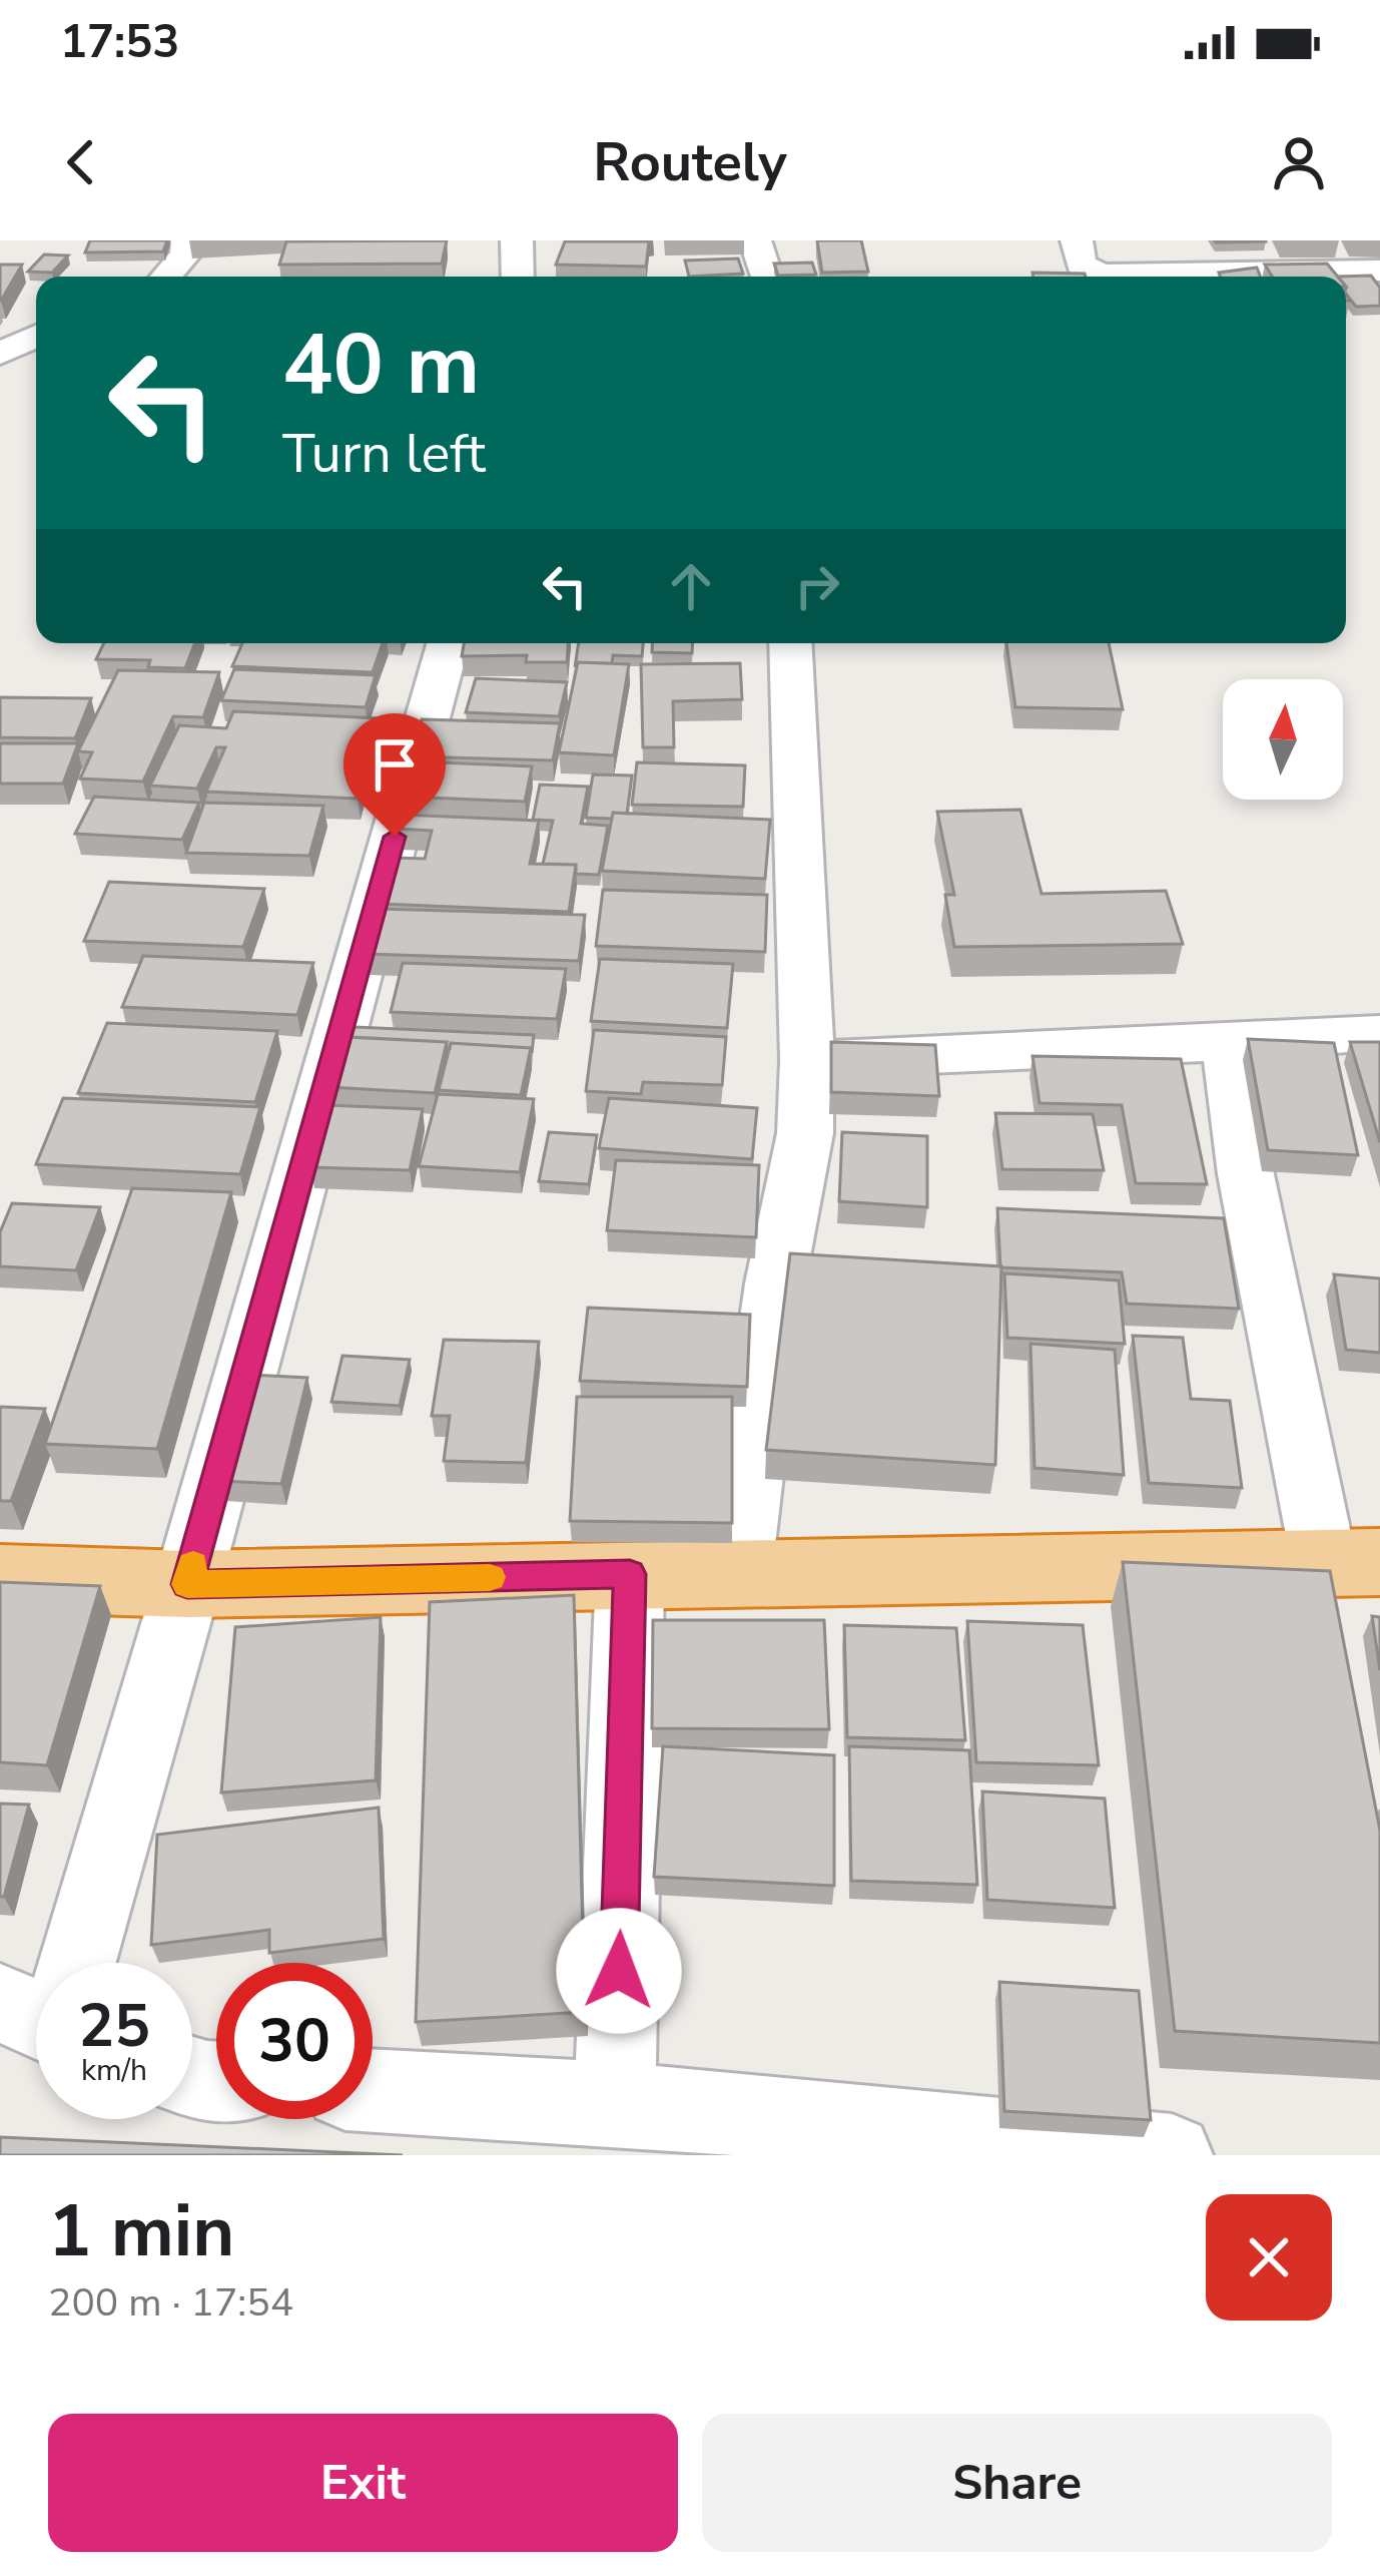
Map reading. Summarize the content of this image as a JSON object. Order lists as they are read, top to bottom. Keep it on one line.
{"north":"top","page":{"status":"17:53","header":"Routely","turn":["40 m","Turn left"],"speed":"25 km/h","limit":"30","heading":["1 min","200 m · 17:54"],"buttons":["Exit","Share"]}}
